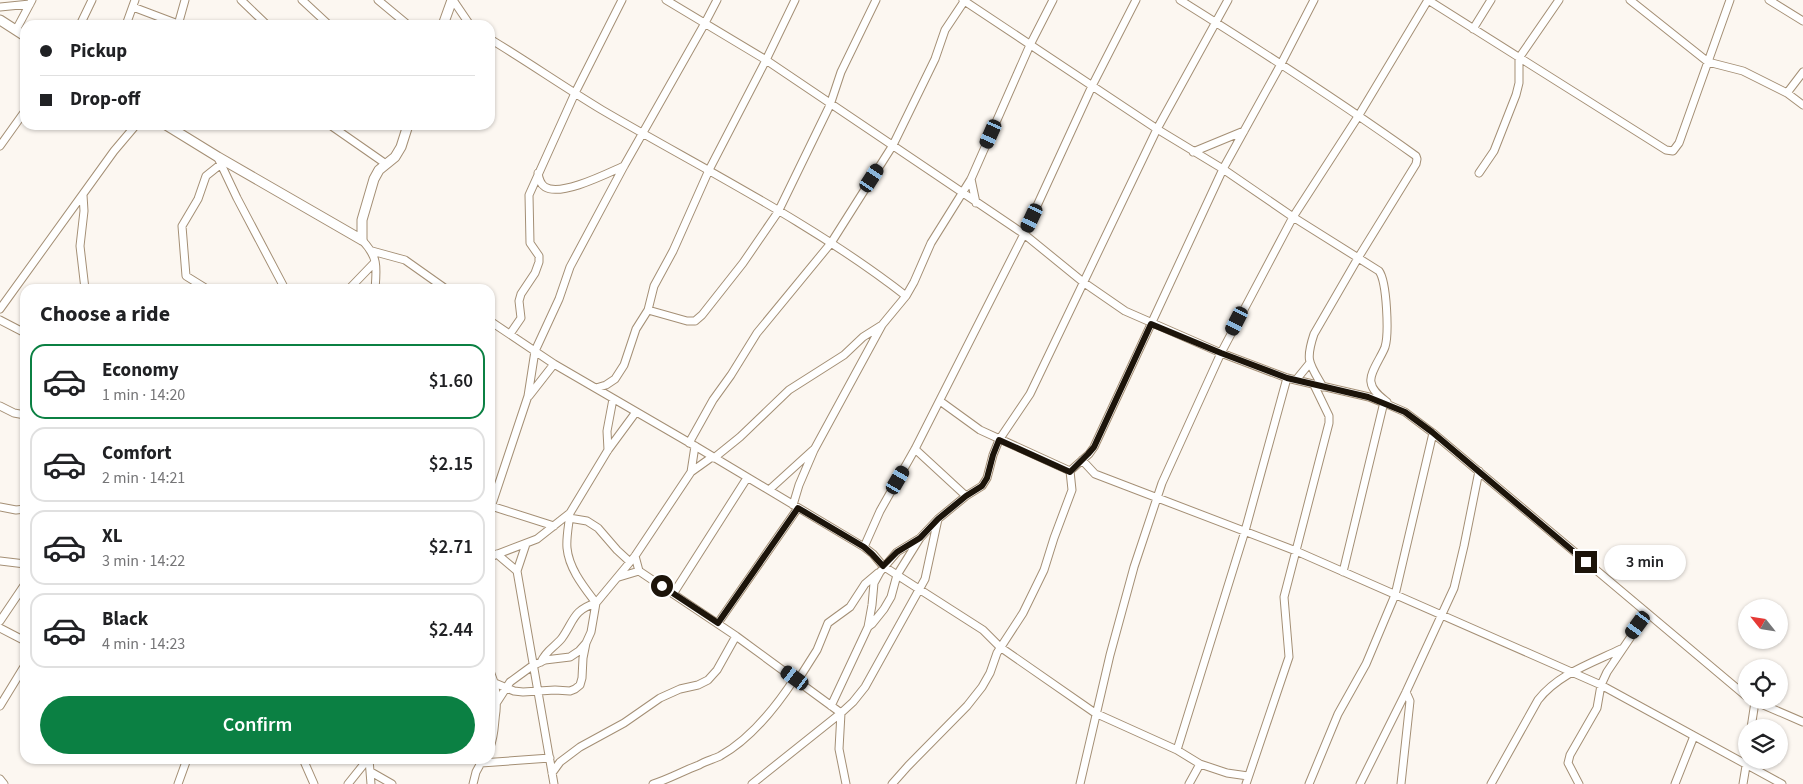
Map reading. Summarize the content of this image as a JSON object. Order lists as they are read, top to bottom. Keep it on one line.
{"north":"top left","page":{"banner":["Pickup","Drop-off"],"heading":"Choose a ride","list":[{"name":"Economy","note":"1 min · 14:20","value":"$1.60"},{"name":"Comfort","note":"2 min · 14:21","value":"$2.15"},{"name":"XL","note":"3 min · 14:22","value":"$2.71"},{"name":"Black","note":"4 min · 14:23","value":"$2.44"}],"bubble":"3 min","buttons":"Confirm"}}
